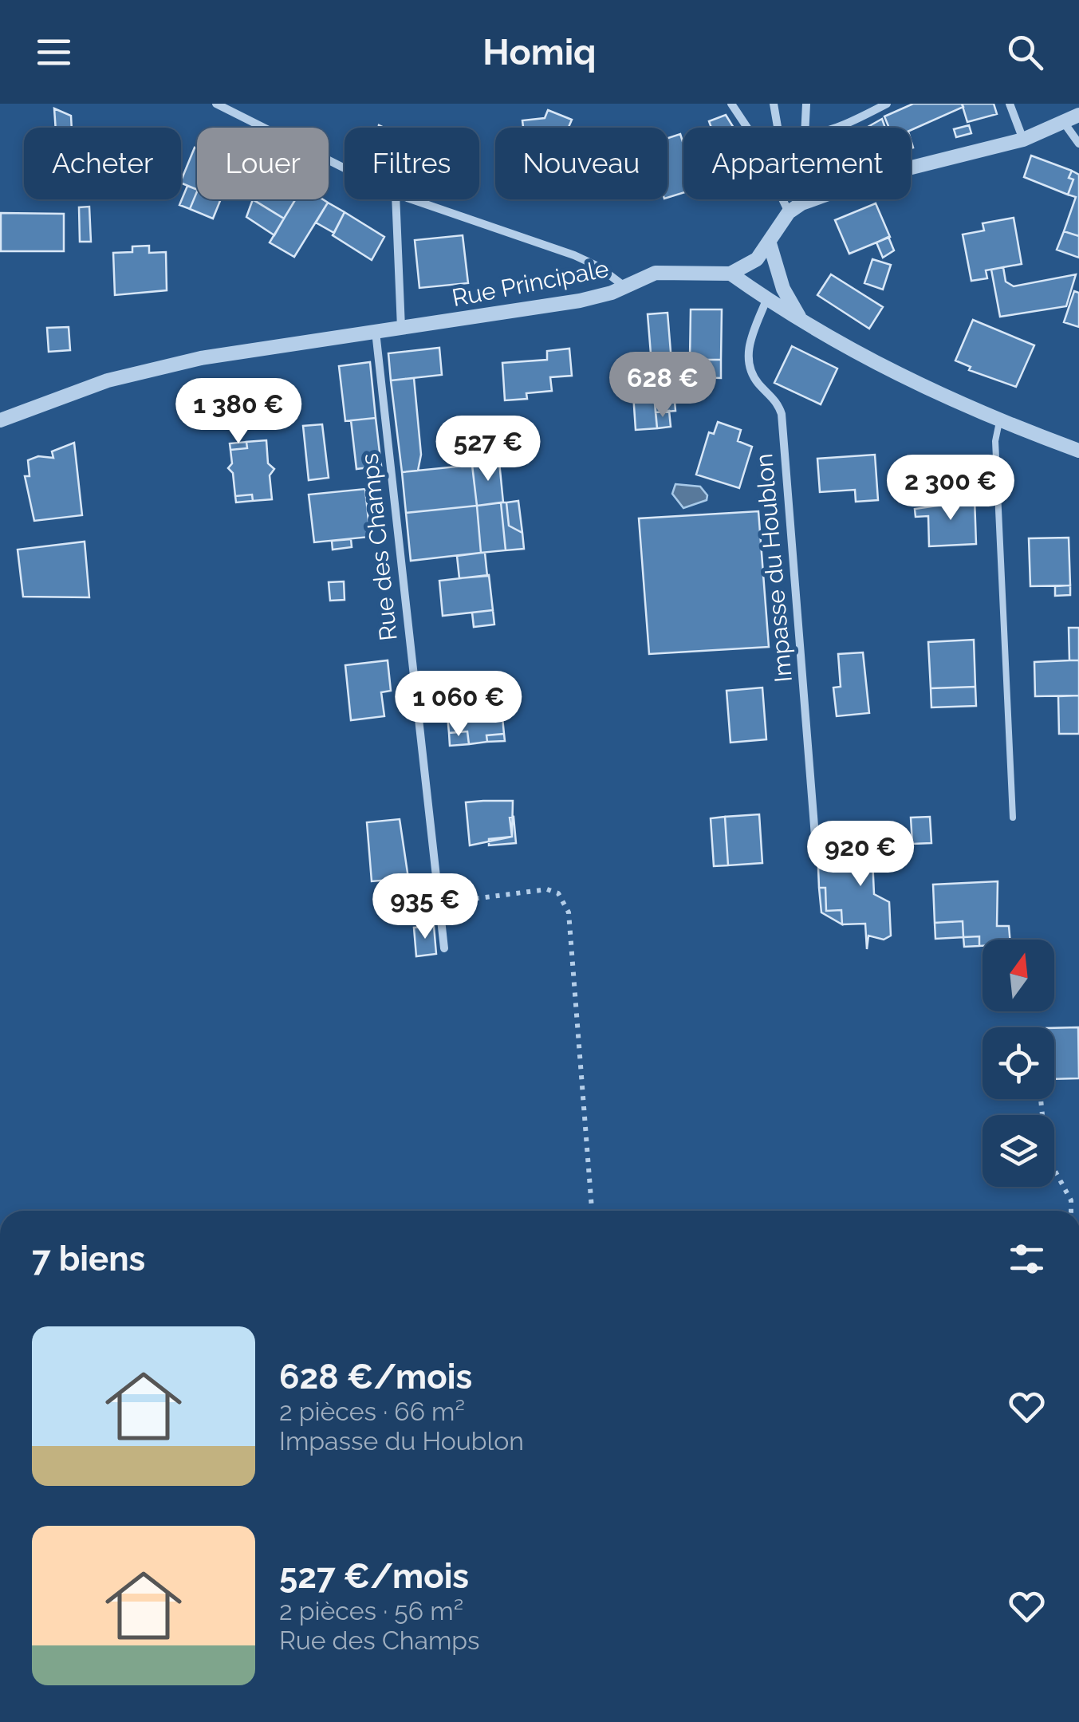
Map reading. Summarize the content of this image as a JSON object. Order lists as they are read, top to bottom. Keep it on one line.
{"streets":{"street":["Rue Principale","Rue des Champs","Impasse du Houblon"]},"crossings":[["Rue Principale","Rue des Champs"]],"north":"top","page":{"header":"Homiq","chip":["Acheter","Louer","Filtres","Nouveau","Appartement"],"price":["628 €","1 380 €","527 €","2 300 €","1 060 €","920 €","935 €"],"heading":"7 biens","list":[{"name":"628 €/mois","note":"2 pièces · 66 m² · Impasse du Houblon"},{"name":"527 €/mois","note":"2 pièces · 56 m² · Rue des Champs"}]}}
